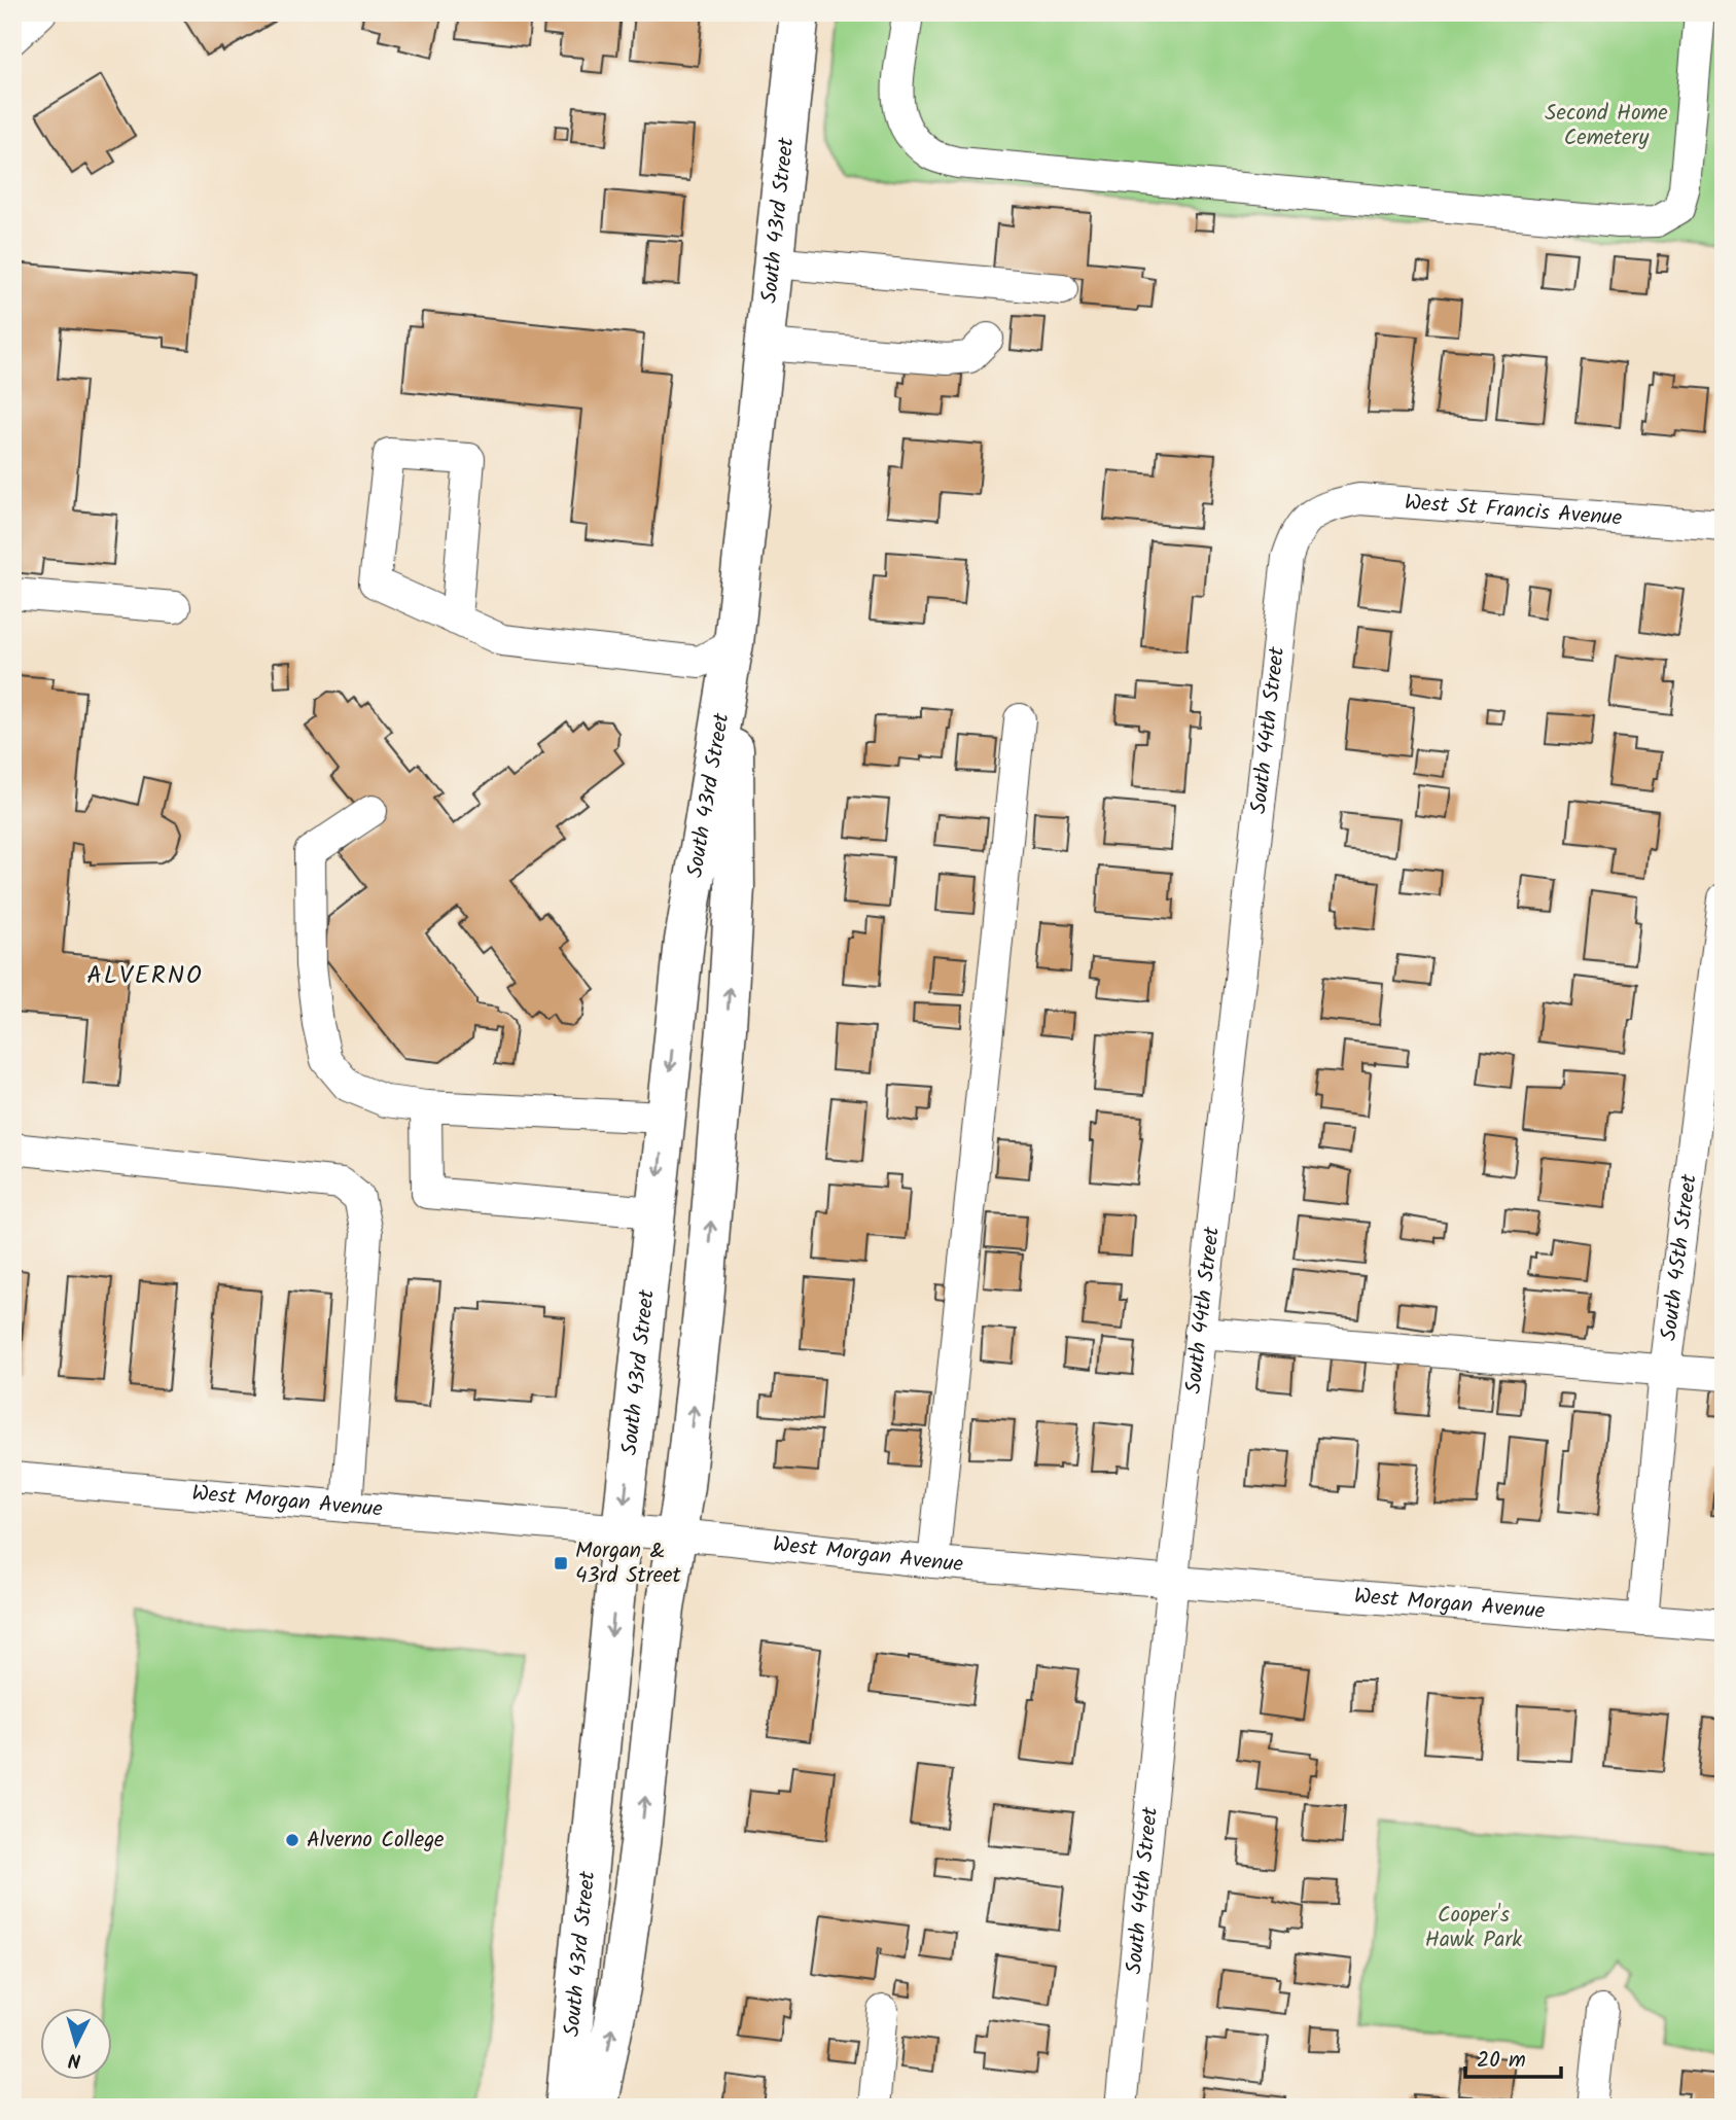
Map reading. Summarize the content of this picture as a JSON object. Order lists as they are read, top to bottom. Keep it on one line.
{"streets":{"main road":["South 43rd Street"],"street":["West St Francis Avenue","South 44th Street","South 45th Street","West Morgan Avenue"]},"crossings":[["South 43rd Street","West Morgan Avenue"],["West St Francis Avenue","South 44th Street"],["South 44th Street","West Morgan Avenue"],["South 45th Street","West Morgan Avenue"]],"districts":["ALVERNO"],"parks":["Second Home Cemetery","Cooper's Hawk Park"],"places":{"transit":["Morgan & 43rd Street"],"other":["Alverno College"]},"scale_bar":"20 m","north":"bottom"}
